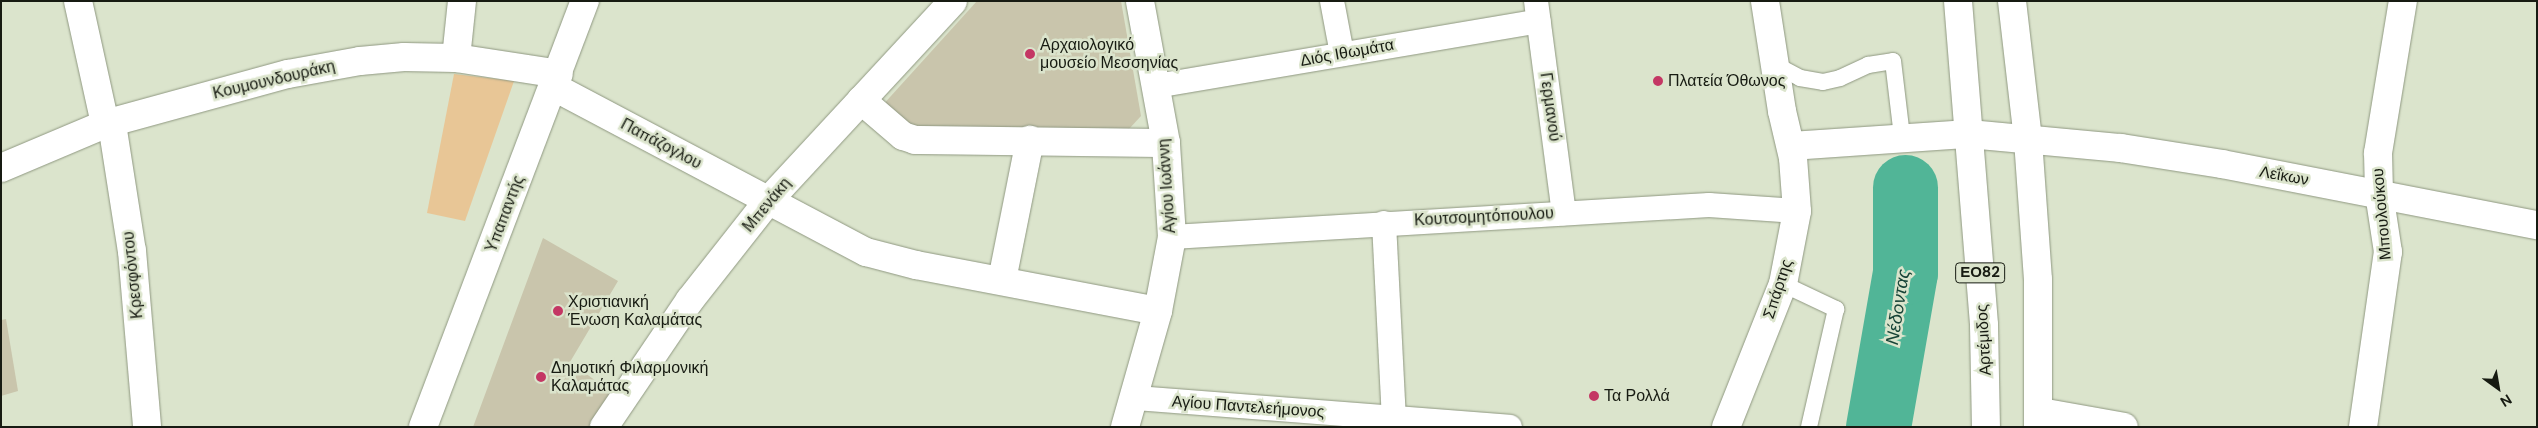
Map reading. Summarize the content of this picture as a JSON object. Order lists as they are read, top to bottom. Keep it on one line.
{"streets":{"street":["Διός Ιθωμάτα","Κουμουνδουράκη","Γερμανού","Παπάζογλου","Λεΐκων","Αγίου Ιωάννη","Μπενάκη","Υπαπαντής","Μπουλούκου","Κουτσομητόπουλου","ΕΟ82","Κρεσφόντου","Σπάρτης","Αρτέμιδος","Αγίου Παντελεήμονος"]},"crossings":[["Διός Ιθωμάτα","Γερμανού"],["Διός Ιθωμάτα","Αγίου Ιωάννη"],["Κουμουνδουράκη","Παπάζογλου"],["Κουμουνδουράκη","Υπαπαντής"],["Κουμουνδουράκη","Κρεσφόντου"],["Γερμανού","Κουτσομητόπουλου"],["Παπάζογλου","Αγίου Ιωάννη"],["Παπάζογλου","Μπενάκη"],["Παπάζογλου","Υπαπαντής"],["Λεΐκων","Μπουλούκου"],["Αγίου Ιωάννη","Κουτσομητόπουλου"],["Αγίου Ιωάννη","Αγίου Παντελεήμονος"],["Κουτσομητόπουλου","Σπάρτης"]],"water":["Νέδoντας"],"places":["Αρχαιολογικό μουσείο Μεσσηνίας","Πλατεία Όθωνος","Χριστιανική Ένωση Καλαμάτας","Δημοτική Φιλαρμονική Καλαμάτας","Τα Ρολλά"],"north":"bottom right"}
